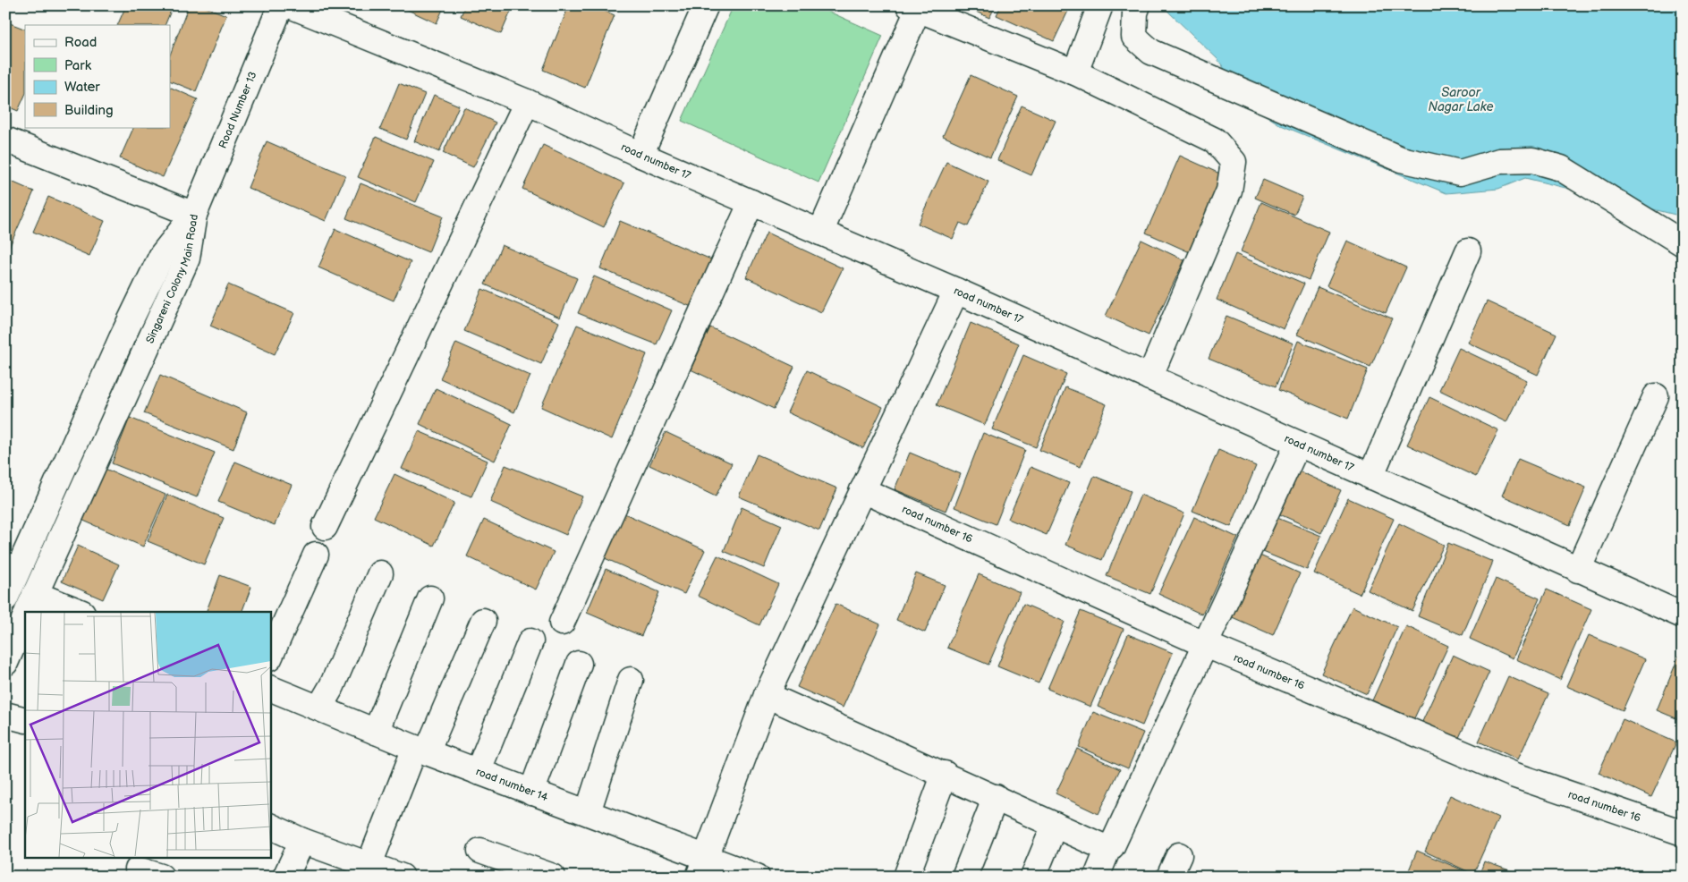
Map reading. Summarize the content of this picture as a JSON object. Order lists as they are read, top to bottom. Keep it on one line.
{"streets":{"street":["Road Number 13","road number 17","Singareni Colony Main Road","road number 16","road number 14"]},"crossings":[["Road Number 13","Singareni Colony Main Road"]],"water":["Saroor Nagar Lake"],"legend":["Road","Park","Water","Building"]}
